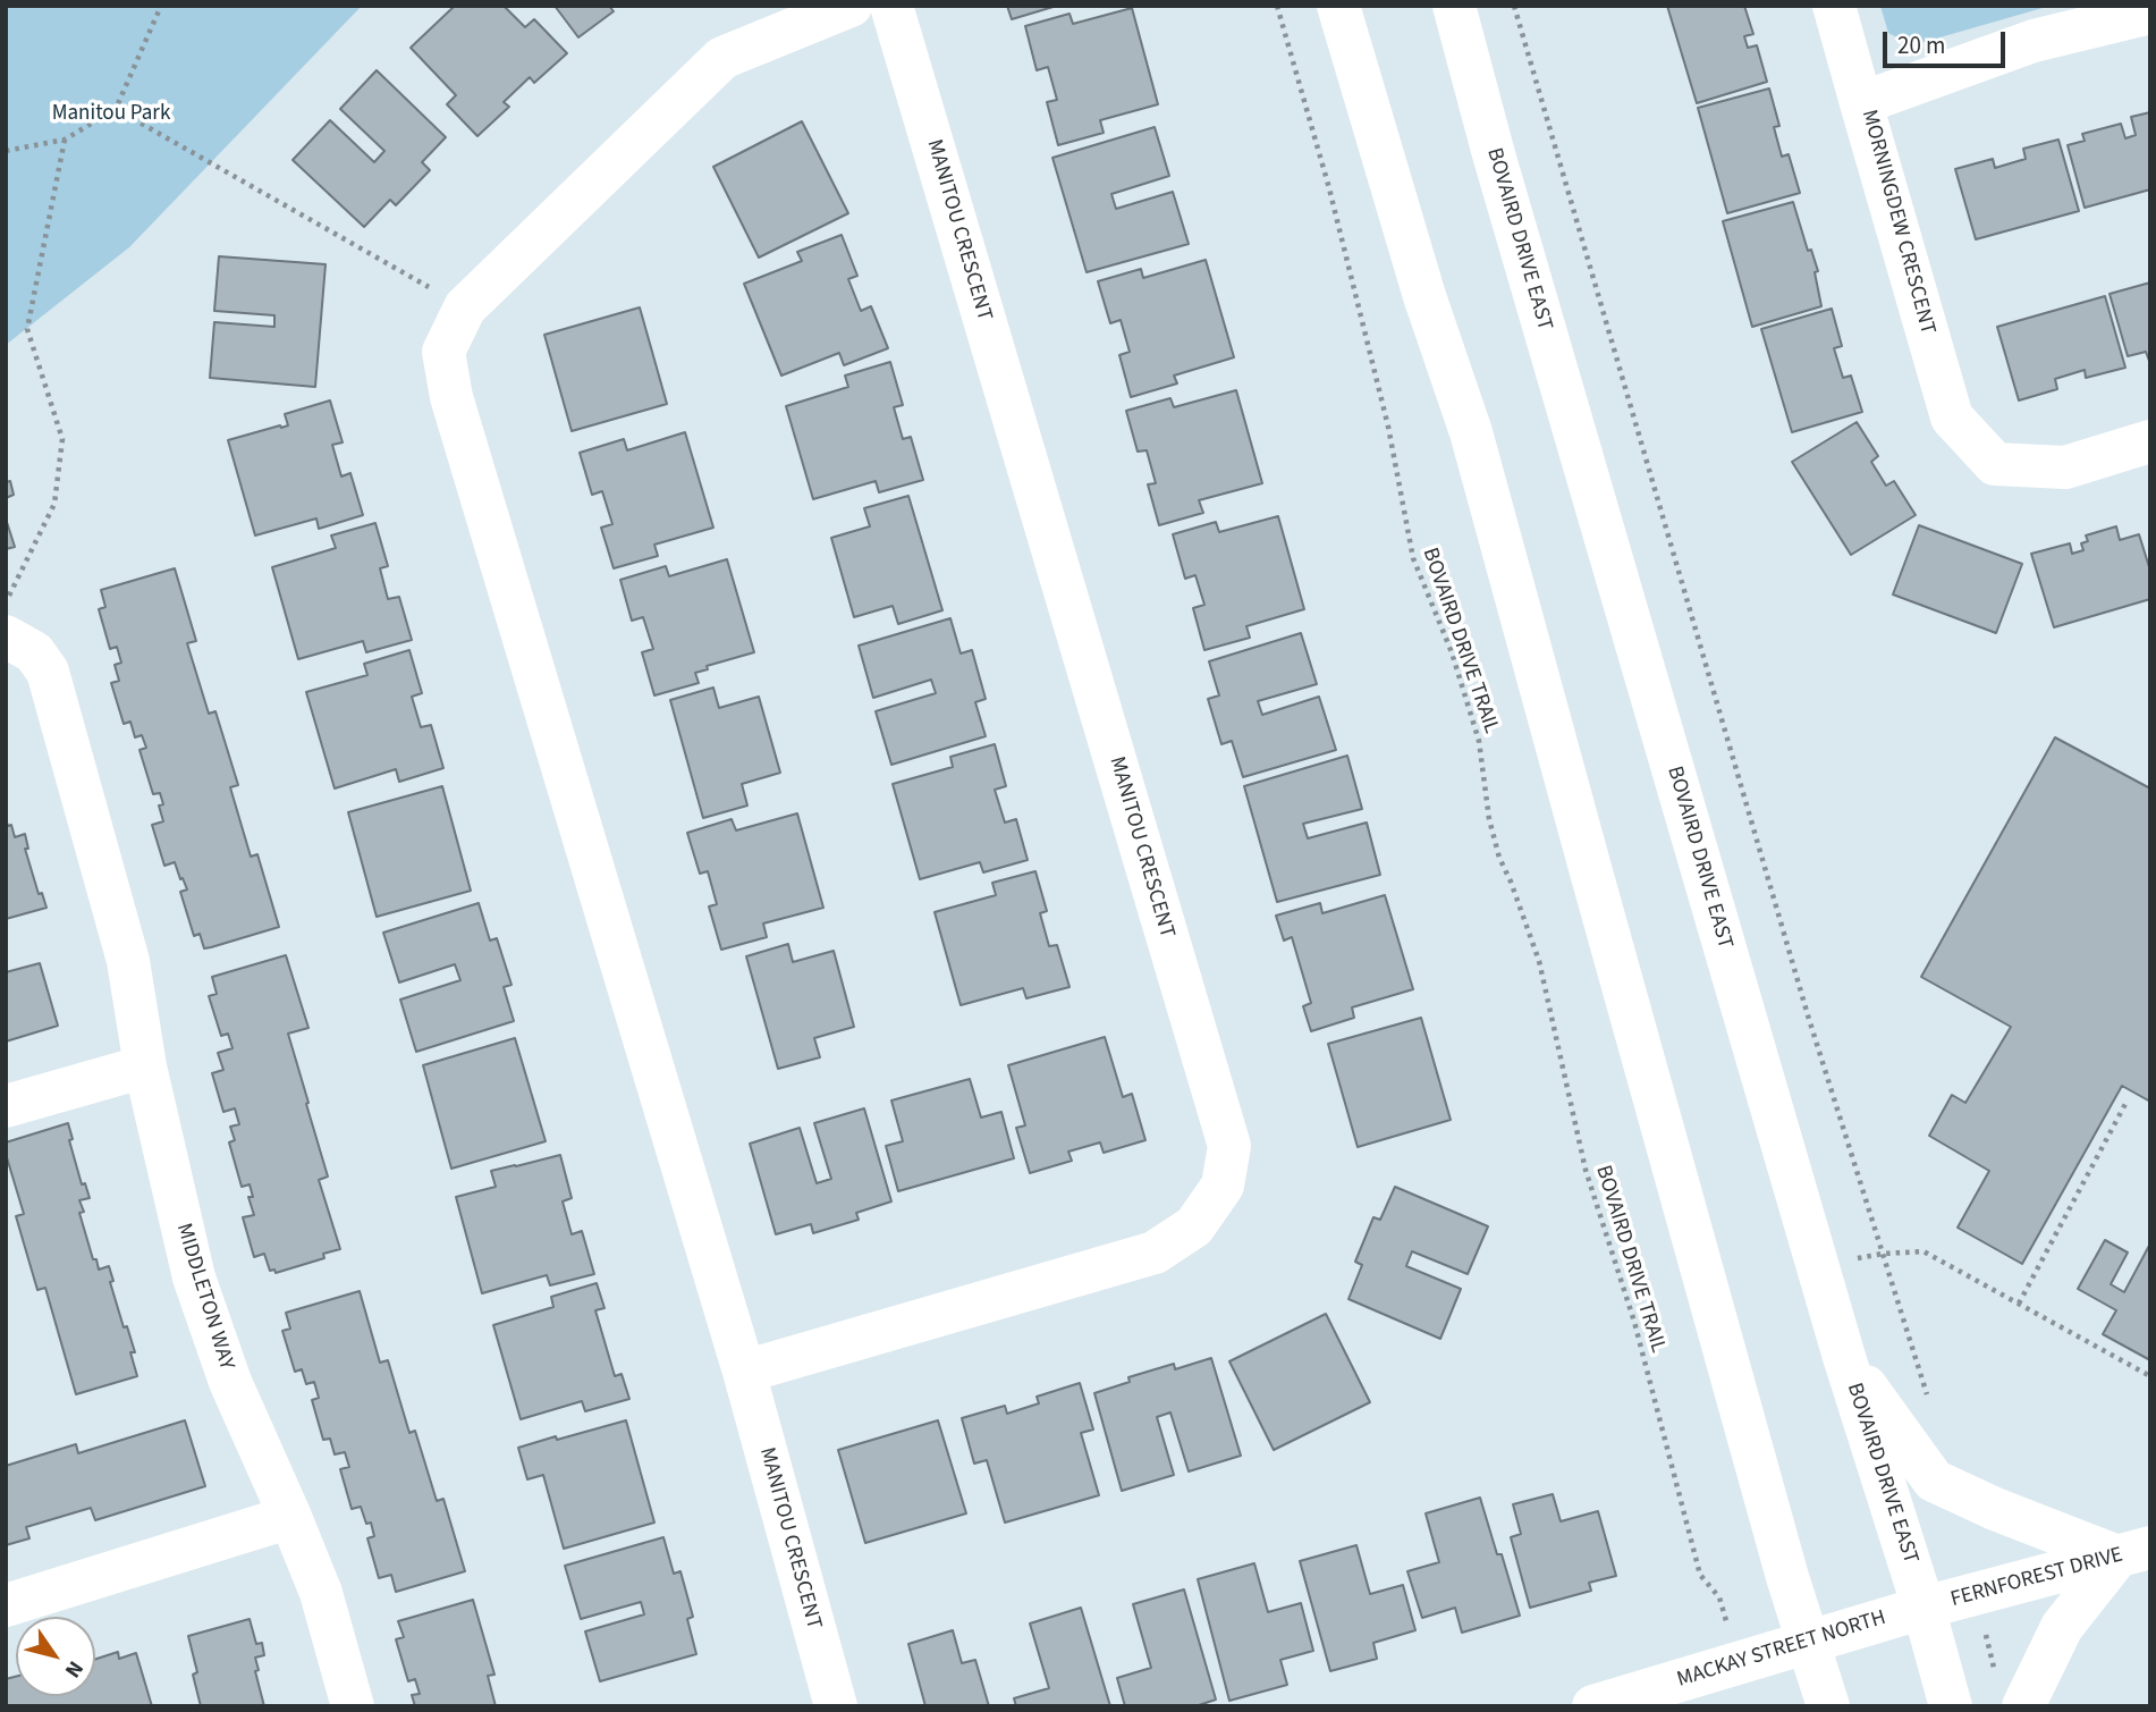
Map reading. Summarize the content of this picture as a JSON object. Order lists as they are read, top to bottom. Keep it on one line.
{"streets":{"street":["MORNINGDEW CRESCENT","MANITOU CRESCENT","BOVAIRD DRIVE EAST","MIDDLETON WAY","FERNFOREST DRIVE","MACKAY STREET NORTH"],"path":["BOVAIRD DRIVE TRAIL"]},"crossings":[["BOVAIRD DRIVE EAST","FERNFOREST DRIVE"],["BOVAIRD DRIVE EAST","MACKAY STREET NORTH"],["FERNFOREST DRIVE","MACKAY STREET NORTH"]],"parks":["Manitou Park"],"scale_bar":"20 m","north":"bottom right"}
